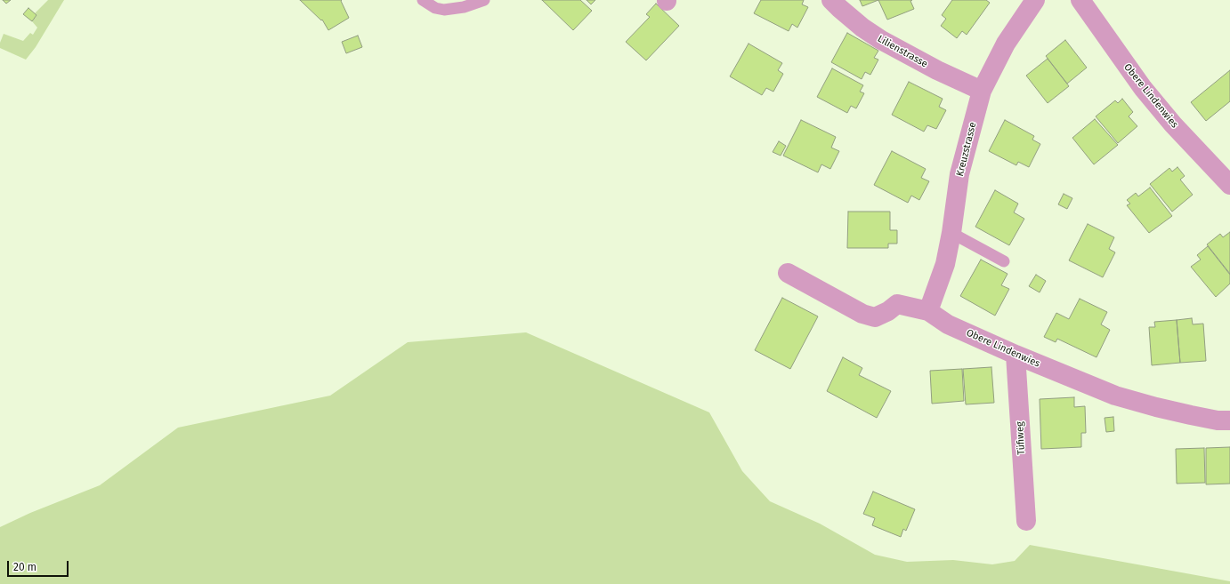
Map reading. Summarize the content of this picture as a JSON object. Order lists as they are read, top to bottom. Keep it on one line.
{"streets":{"street":["Lilienstrasse","Obere Lindenwies","Kreuzstrasse","Tüfiweg"]},"crossings":[["Lilienstrasse","Kreuzstrasse"],["Obere Lindenwies","Kreuzstrasse"],["Obere Lindenwies","Tüfiweg"]],"scale_bar":"20 m"}
